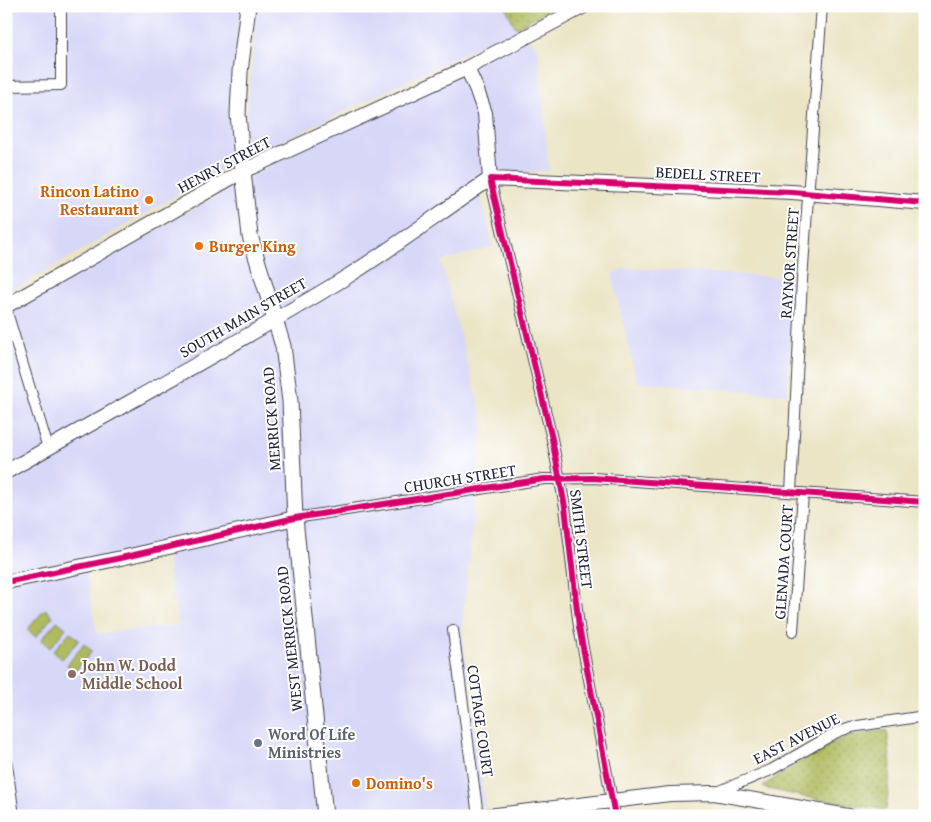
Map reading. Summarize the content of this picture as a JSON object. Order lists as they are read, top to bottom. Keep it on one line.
{"streets":{"main road":["MERRICK ROAD","WEST MERRICK ROAD"],"street":["HENRY STREET","BEDELL STREET","RAYNOR STREET","SOUTH MAIN STREET","CHURCH STREET","SMITH STREET","GLENADA COURT","COTTAGE COURT","EAST AVENUE"]},"crossings":[["HENRY STREET","MERRICK ROAD"],["HENRY STREET","SMITH STREET"],["BEDELL STREET","RAYNOR STREET"],["BEDELL STREET","SOUTH MAIN STREET"],["BEDELL STREET","SMITH STREET"],["RAYNOR STREET","CHURCH STREET"],["SOUTH MAIN STREET","MERRICK ROAD"],["SOUTH MAIN STREET","SMITH STREET"],["MERRICK ROAD","CHURCH STREET"],["MERRICK ROAD","WEST MERRICK ROAD"],["CHURCH STREET","SMITH STREET"],["CHURCH STREET","GLENADA COURT"],["CHURCH STREET","WEST MERRICK ROAD"]],"places":["Rincon Latino Restaurant","Burger King","John W. Dodd Middle School","Word Of Life Ministries","Domino's"]}
